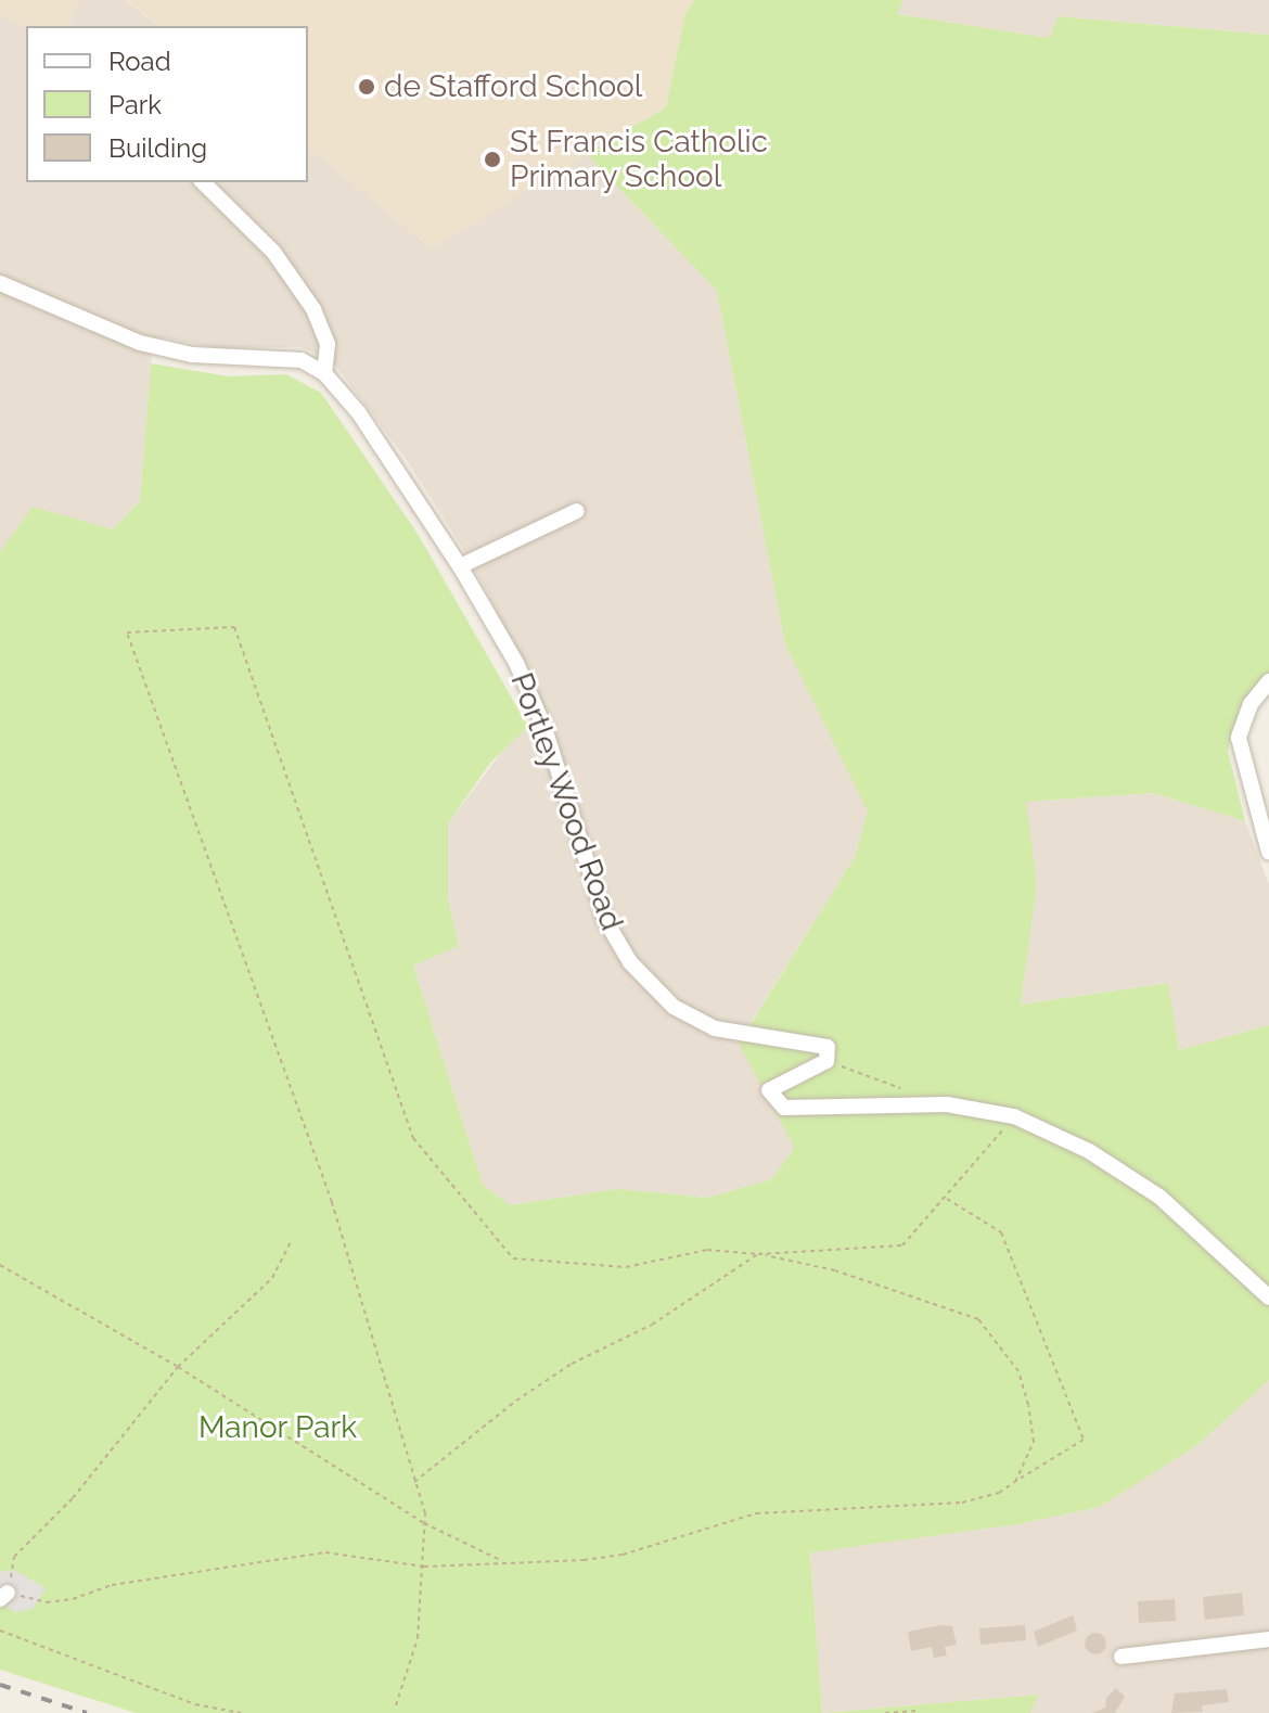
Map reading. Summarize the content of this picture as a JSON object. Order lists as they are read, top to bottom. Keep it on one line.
{"streets":{"street":["Portley Wood Road"]},"parks":["Manor Park"],"places":["de Stafford School","St Francis Catholic Primary School"],"legend":["Road","Park","Building"]}
